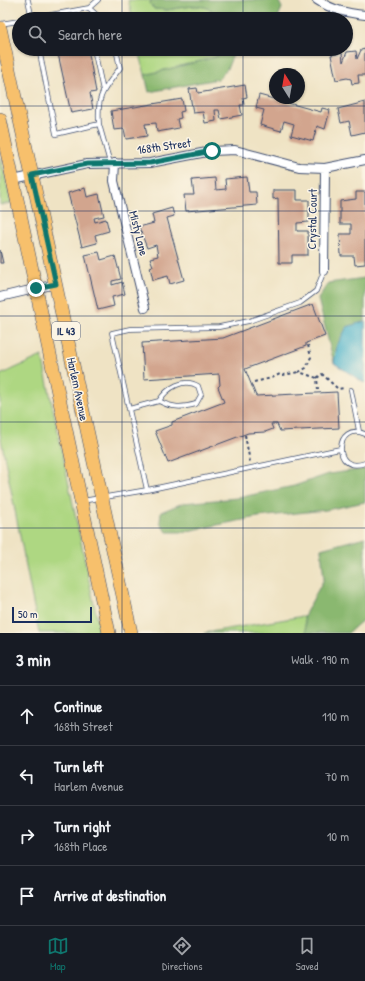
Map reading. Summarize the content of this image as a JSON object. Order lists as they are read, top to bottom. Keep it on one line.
{"streets":{"main road":["IL 43","Harlem Avenue"],"street":["168th Street","Crystal Court","Misty Lane"]},"crossings":[["168th Street","Crystal Court"],["168th Street","Misty Lane"],["168th Street","Harlem Avenue"]],"scale_bar":"50 m","north":"top","page":{"search":"Search here","scale":"50 m","heading":["3 min","Walk · 190 m"],"list":[["Continue","168th Street","110 m"],["Turn left","Harlem Avenue","70 m"],["Turn right","168th Place","10 m"],"Arrive at destination"],"nav":["Map","Directions","Saved"]}}
